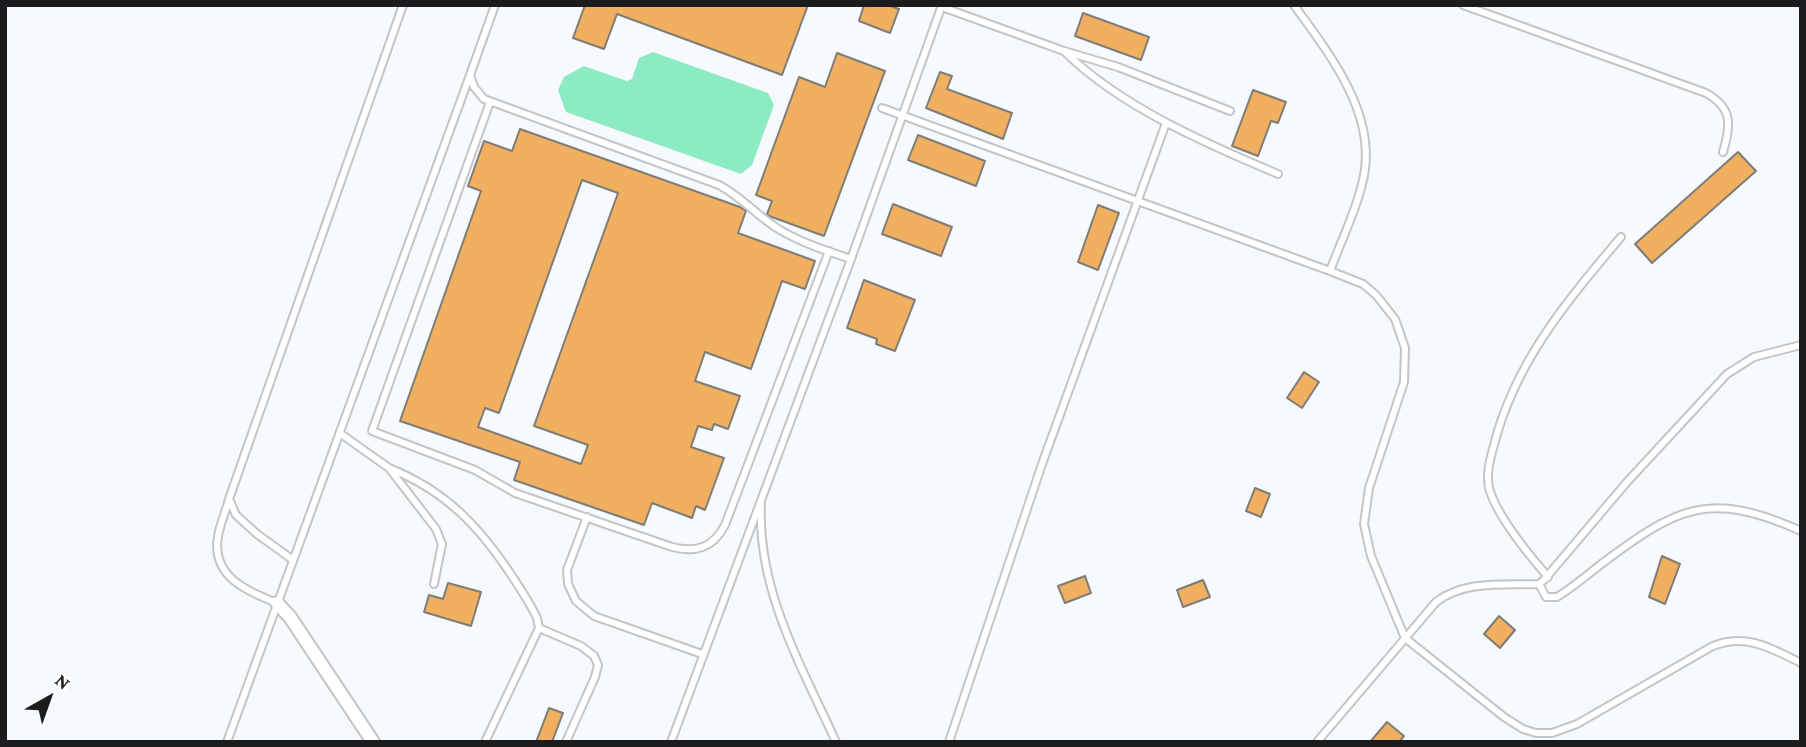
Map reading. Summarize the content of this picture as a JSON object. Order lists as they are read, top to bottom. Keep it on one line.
{"north":"top right"}
